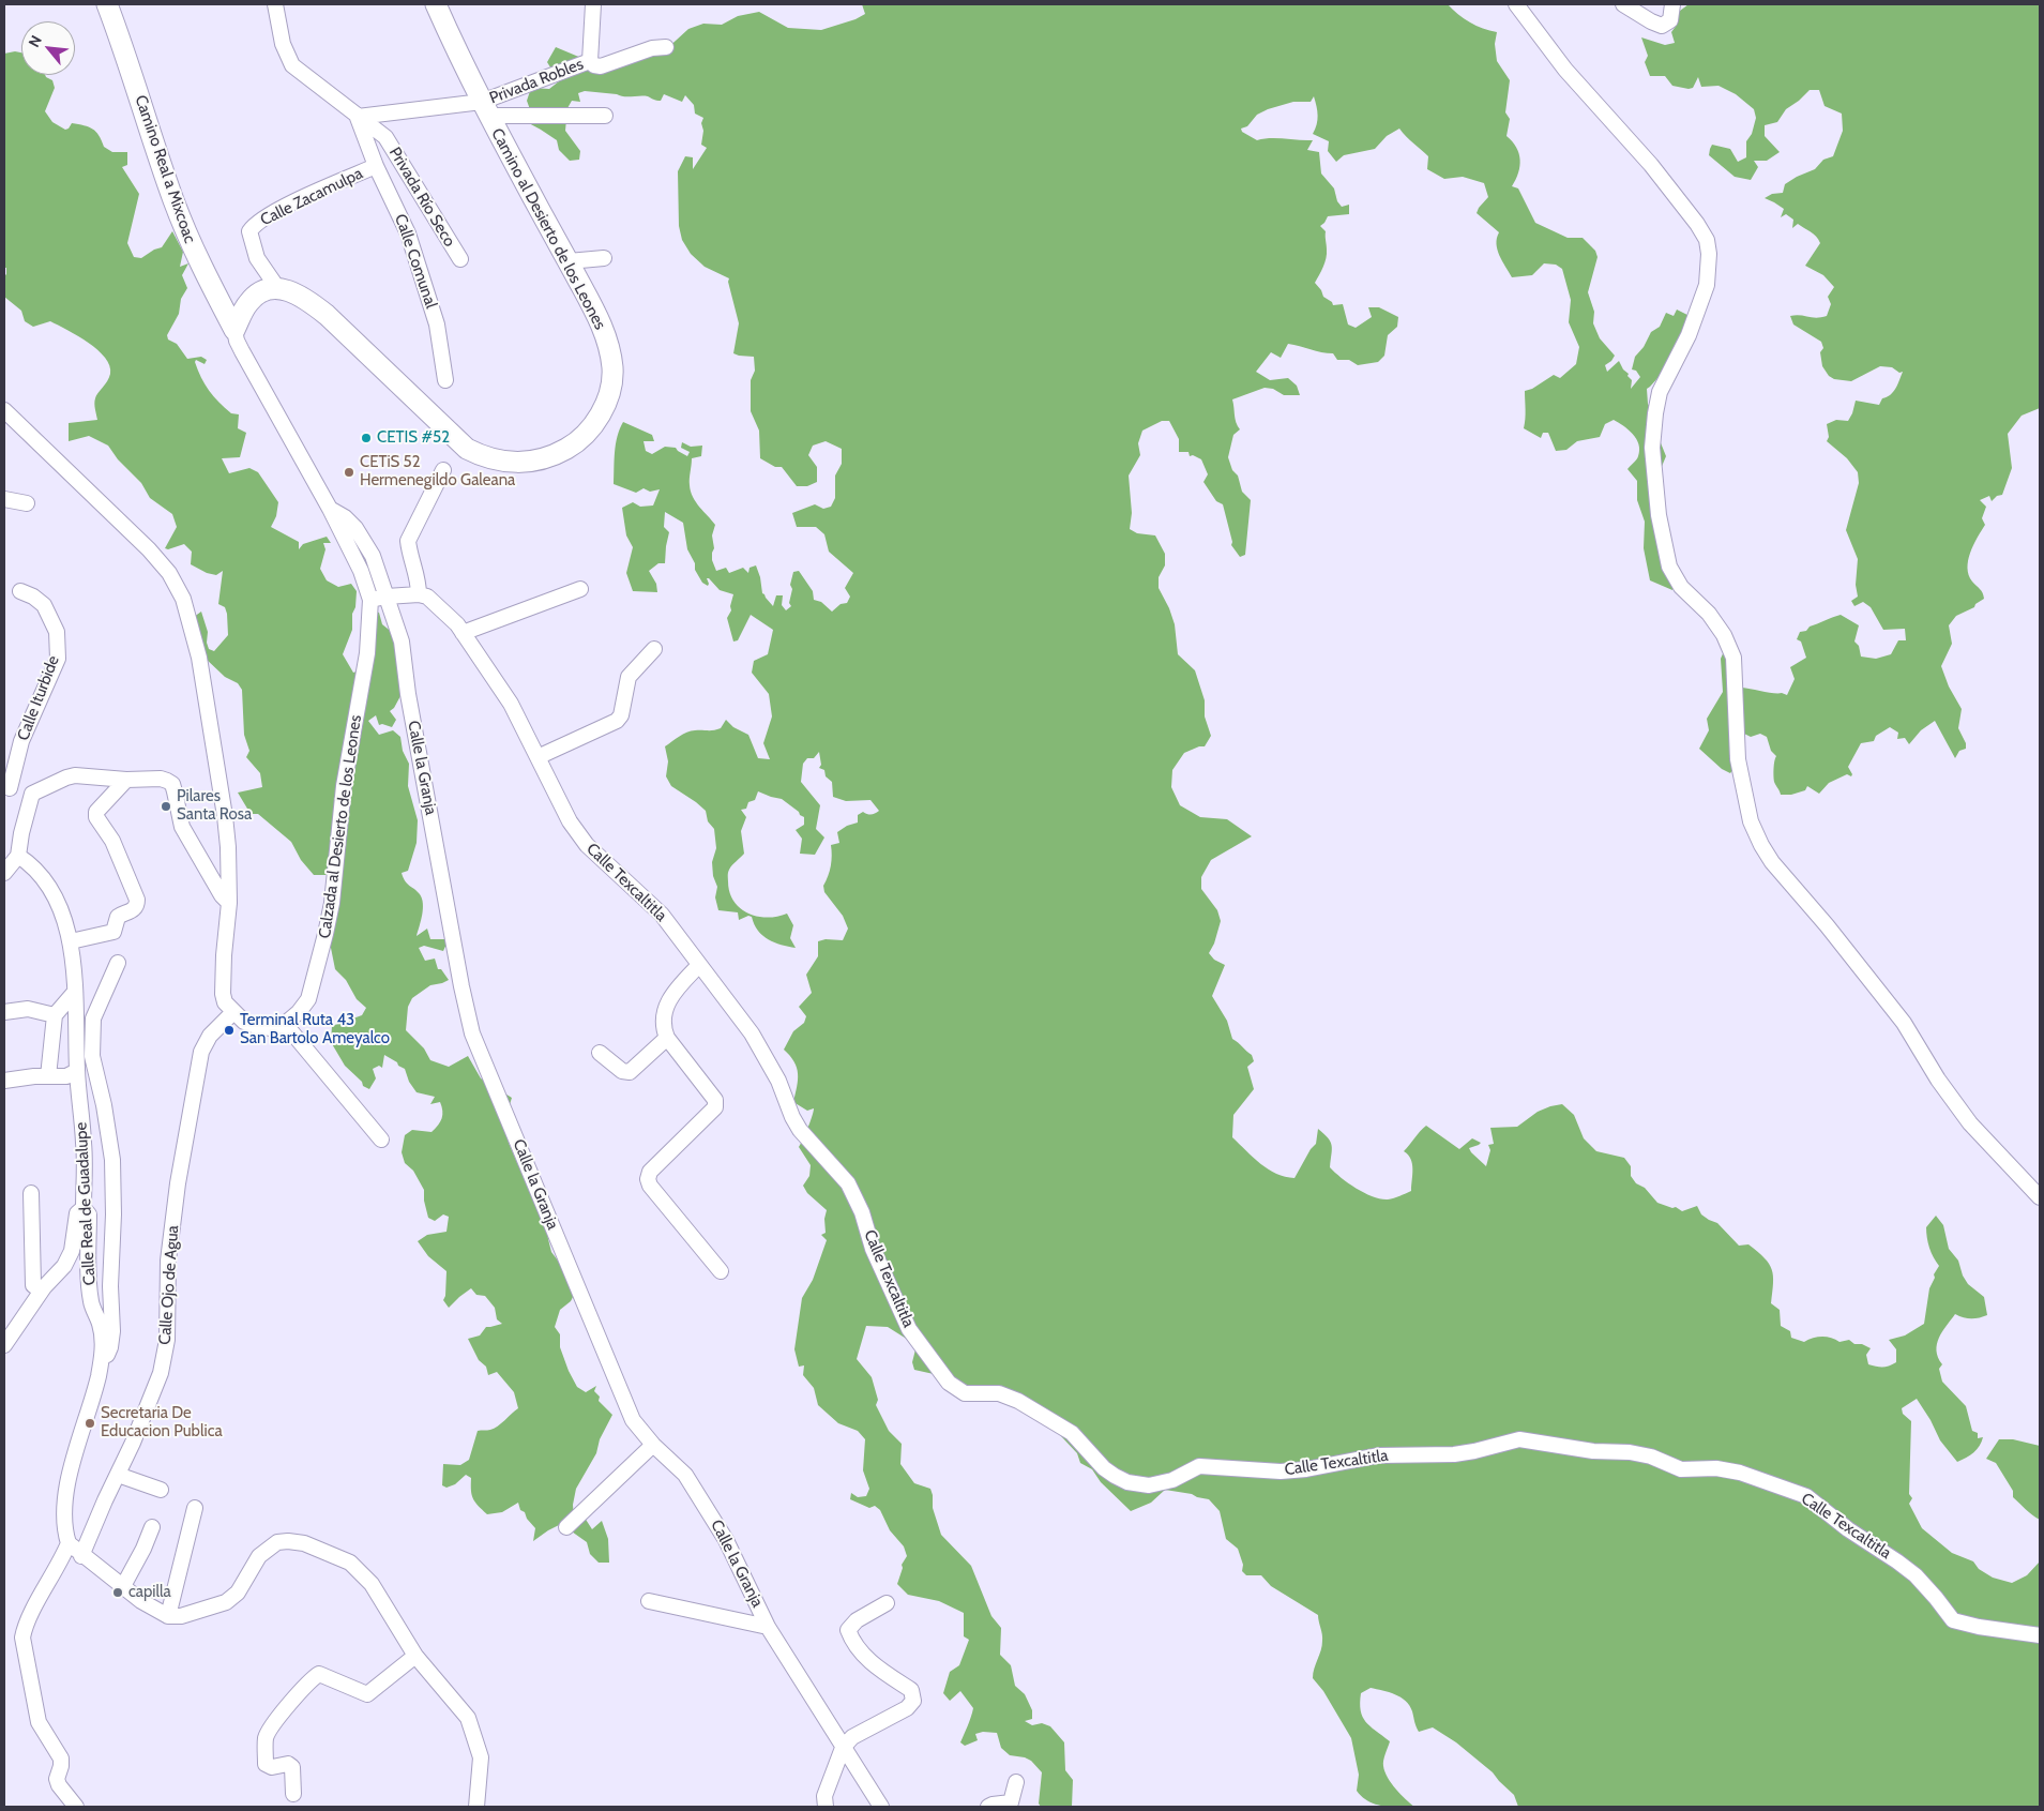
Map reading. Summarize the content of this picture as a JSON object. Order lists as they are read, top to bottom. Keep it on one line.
{"streets":{"main road":["Camino Real a Mixcoac","Camino al Desierto de los Leones"],"street":["Privada Robles","Calle Zacamulpa","Privada Río Seco","Calle Comunal","Calle Iturbide","Calle la Granja","Calzada al Desierto de los Leones","Calle Texcaltitla","Calle Real de Guadalupe","Calle Ojo de Agua"]},"crossings":[["Privada Robles","Camino al Desierto de los Leones"],["Camino Real a Mixcoac","Calzada al Desierto de los Leones"],["Calle Zacamulpa","Camino al Desierto de los Leones"],["Calle Zacamulpa","Calle Comunal"],["Privada Río Seco","Calle Comunal"],["Calle la Granja","Calzada al Desierto de los Leones"]],"places":["CETIS #52","CETiS 52 Hermenegildo Galeana","Pilares Santa Rosa","Terminal Ruta 43 San Bartolo Ameyalco","Secretaria De Educacion Publica","capilla"],"north":"top left"}
